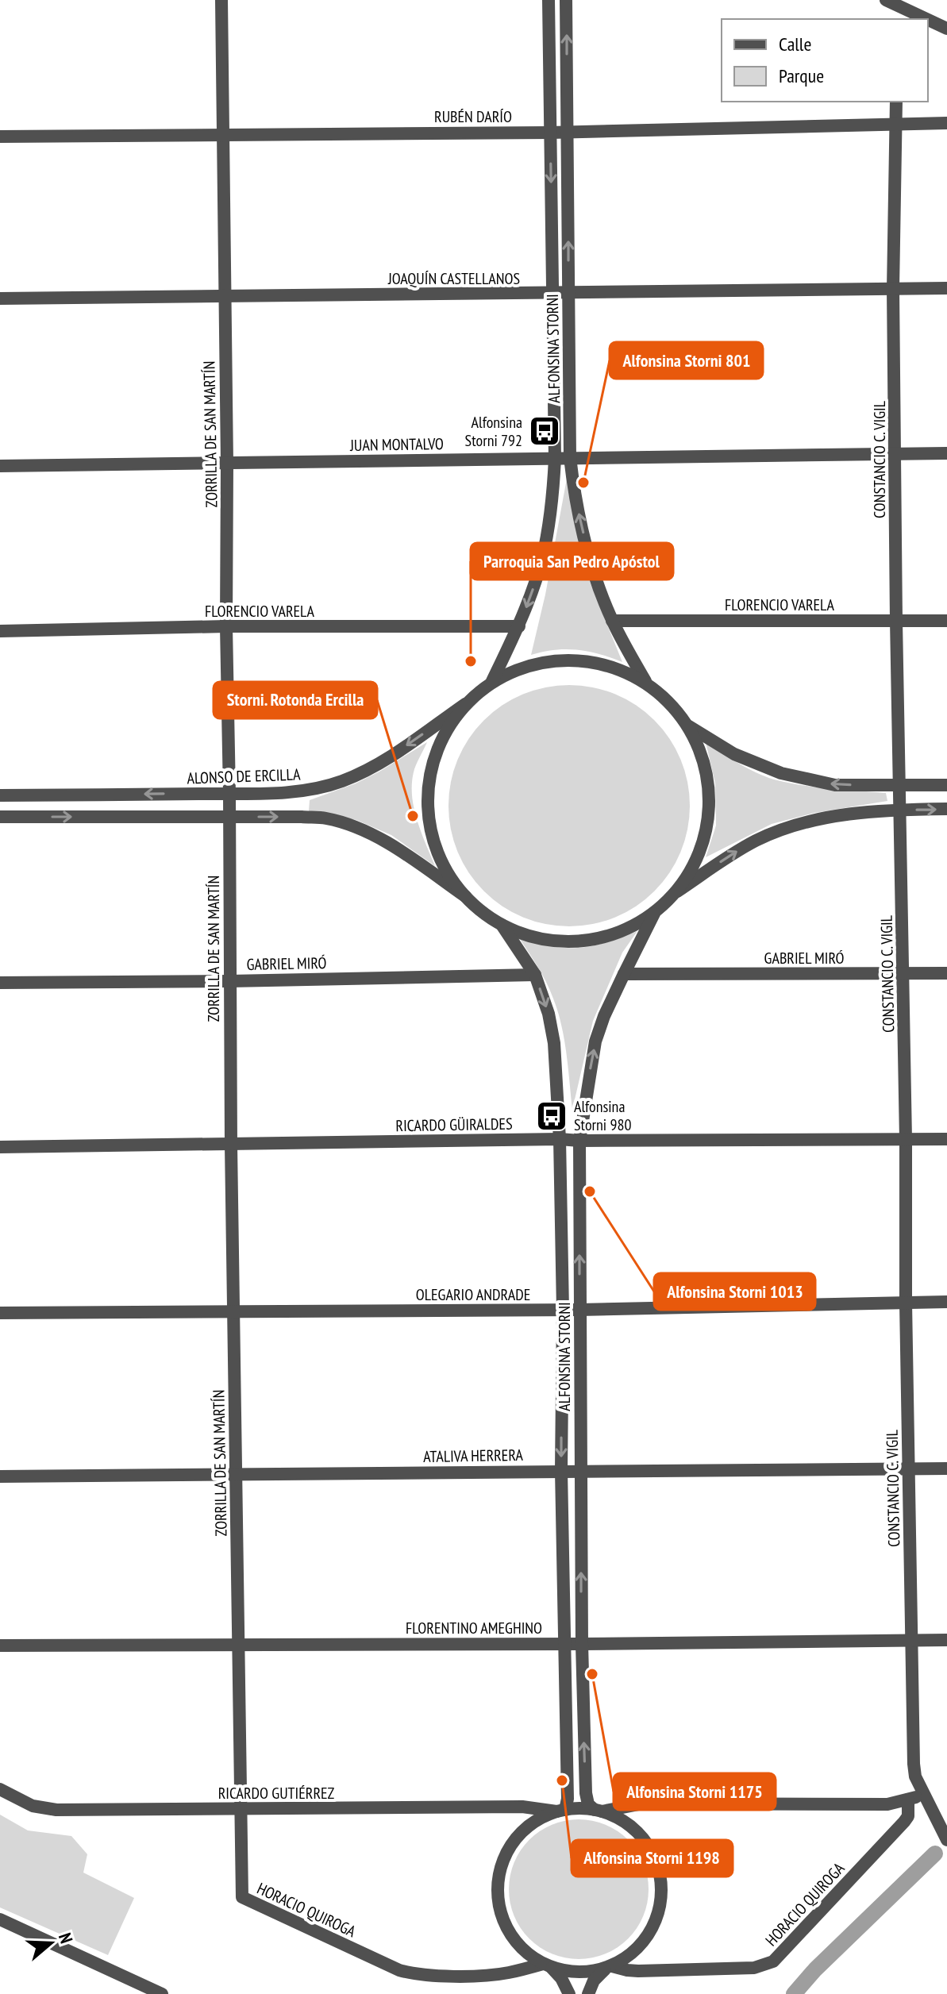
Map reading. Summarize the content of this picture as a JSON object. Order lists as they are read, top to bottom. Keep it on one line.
{"streets":{"street":["RUBÉN DARÍO","JOAQUÍN CASTELLANOS","ALFONSINA STORNI","ZORRILLA DE SAN MARTÍN","JUAN MONTALVO","CONSTANCIO C. VIGIL","FLORENCIO VARELA","ALONSO DE ERCILLA","GABRIEL MIRÓ","RICARDO GÜIRALDES","OLEGARIO ANDRADE","ATALIVA HERRERA","FLORENTINO AMEGHINO","RICARDO GUTIÉRREZ","HORACIO QUIROGA"]},"crossings":[["RUBÉN DARÍO","ALFONSINA STORNI"],["RUBÉN DARÍO","ZORRILLA DE SAN MARTÍN"],["RUBÉN DARÍO","CONSTANCIO C. VIGIL"],["JOAQUÍN CASTELLANOS","ALFONSINA STORNI"],["JOAQUÍN CASTELLANOS","ZORRILLA DE SAN MARTÍN"],["JOAQUÍN CASTELLANOS","CONSTANCIO C. VIGIL"],["ALFONSINA STORNI","JUAN MONTALVO"],["ALFONSINA STORNI","FLORENCIO VARELA"],["ALFONSINA STORNI","GABRIEL MIRÓ"],["ALFONSINA STORNI","RICARDO GÜIRALDES"],["ALFONSINA STORNI","OLEGARIO ANDRADE"],["ALFONSINA STORNI","ATALIVA HERRERA"],["ALFONSINA STORNI","FLORENTINO AMEGHINO"],["ALFONSINA STORNI","RICARDO GUTIÉRREZ"],["ALFONSINA STORNI","HORACIO QUIROGA"],["ZORRILLA DE SAN MARTÍN","JUAN MONTALVO"],["ZORRILLA DE SAN MARTÍN","FLORENCIO VARELA"],["ZORRILLA DE SAN MARTÍN","ALONSO DE ERCILLA"],["ZORRILLA DE SAN MARTÍN","GABRIEL MIRÓ"],["ZORRILLA DE SAN MARTÍN","RICARDO GÜIRALDES"],["ZORRILLA DE SAN MARTÍN","OLEGARIO ANDRADE"],["ZORRILLA DE SAN MARTÍN","ATALIVA HERRERA"],["ZORRILLA DE SAN MARTÍN","FLORENTINO AMEGHINO"],["ZORRILLA DE SAN MARTÍN","RICARDO GUTIÉRREZ"],["ZORRILLA DE SAN MARTÍN","HORACIO QUIROGA"],["JUAN MONTALVO","CONSTANCIO C. VIGIL"],["CONSTANCIO C. VIGIL","FLORENCIO VARELA"],["CONSTANCIO C. VIGIL","GABRIEL MIRÓ"],["CONSTANCIO C. VIGIL","RICARDO GÜIRALDES"],["CONSTANCIO C. VIGIL","OLEGARIO ANDRADE"],["CONSTANCIO C. VIGIL","ATALIVA HERRERA"],["CONSTANCIO C. VIGIL","FLORENTINO AMEGHINO"],["RICARDO GUTIÉRREZ","HORACIO QUIROGA"]],"places":{"bus stop":["Alfonsina Storni 792","Alfonsina Storni 980"],"other":["Alfonsina Storni 801","Parroquia San Pedro Apóstol","Storni. Rotonda Ercilla","Alfonsina Storni 1013","Alfonsina Storni 1175","Alfonsina Storni 1198"]},"legend":["Calle","Parque"],"north":"right"}
